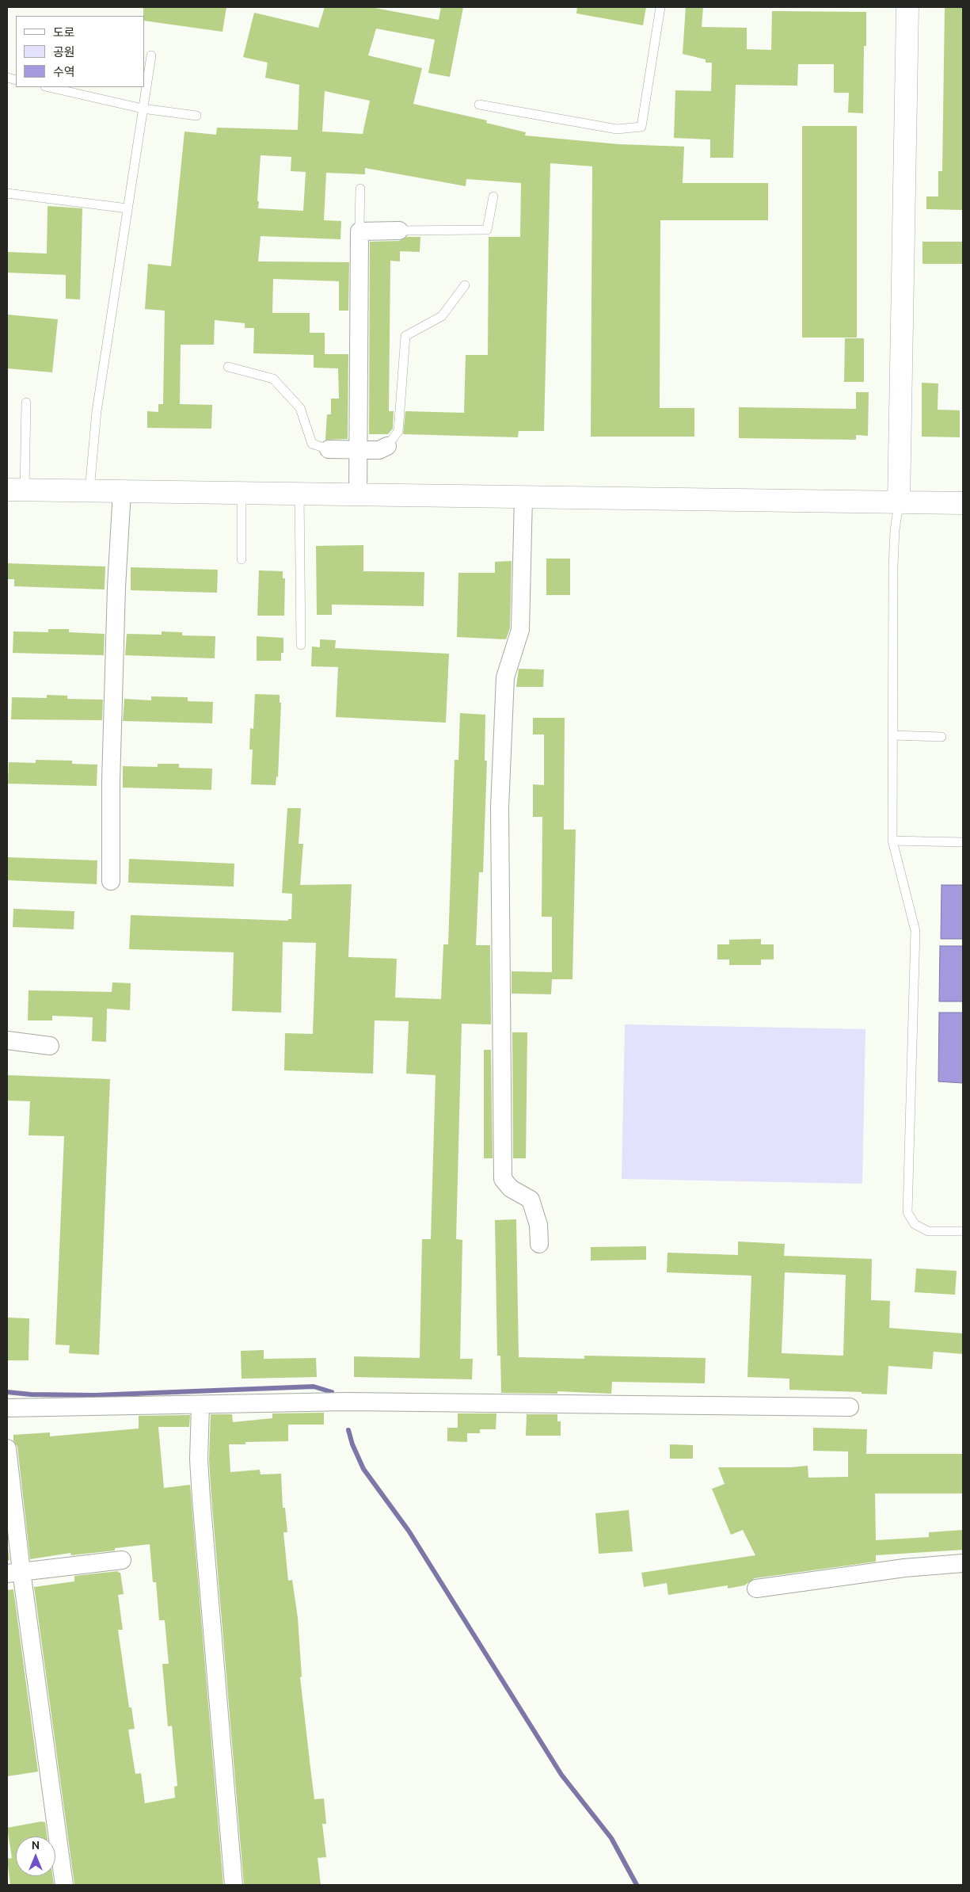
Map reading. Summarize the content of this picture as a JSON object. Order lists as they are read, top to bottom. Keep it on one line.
{"legend":["도로","공원","수역"],"north":"top"}
